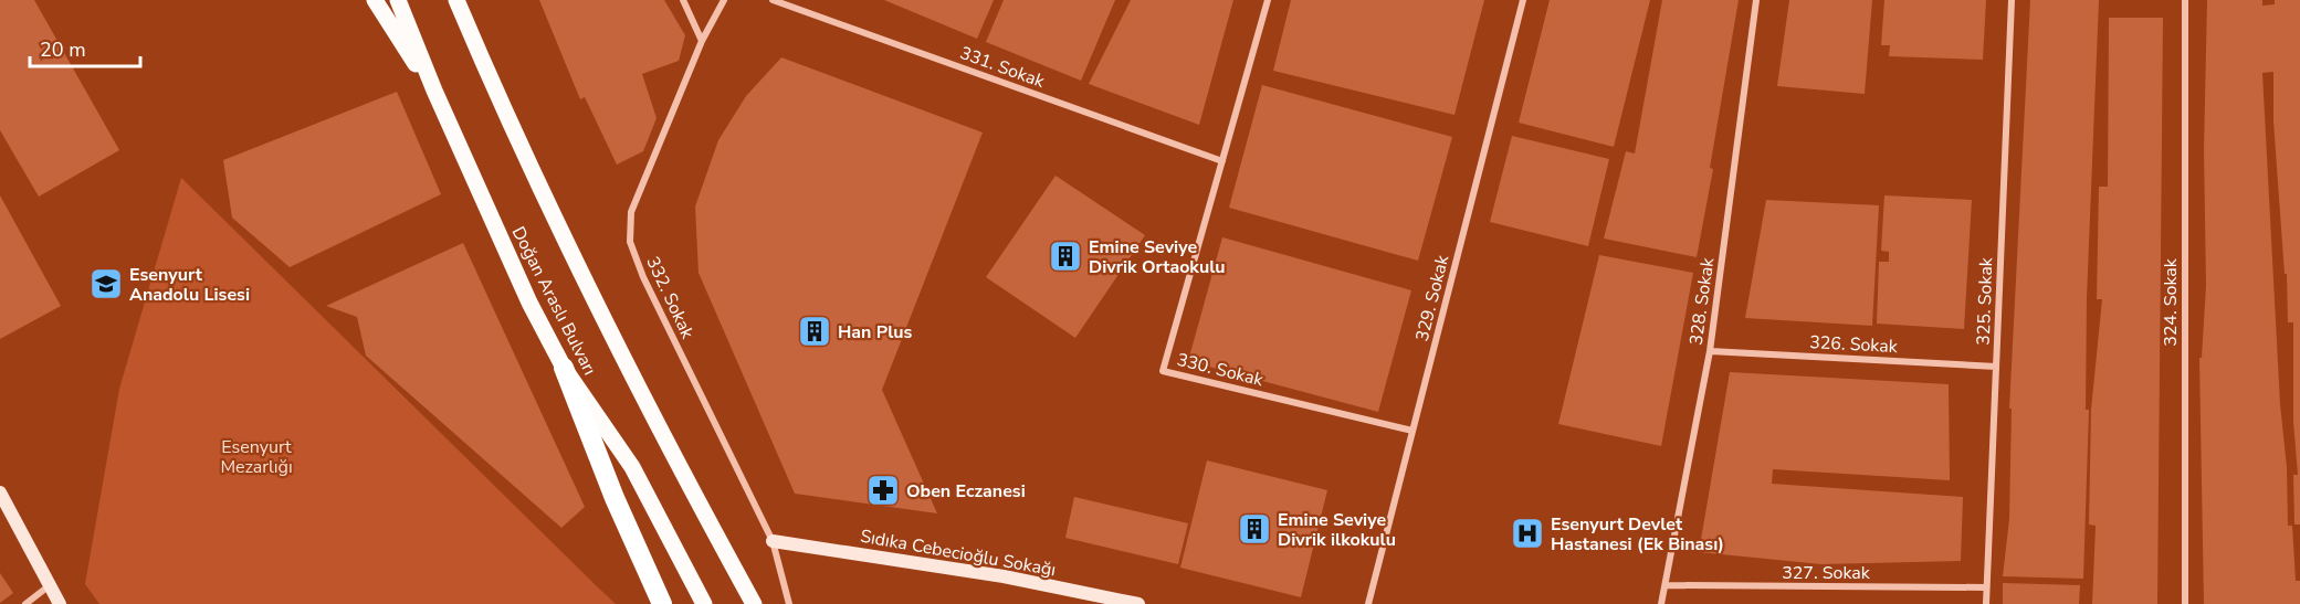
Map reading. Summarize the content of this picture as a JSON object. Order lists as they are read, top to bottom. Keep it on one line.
{"streets":{"main road":["Doğan Araslı Bulvarı"],"street":["331. Sokak","332. Sokak","329. Sokak","328. Sokak","325. Sokak","324. Sokak","326. Sokak","330. Sokak","Sıdıka Cebecioğlu Sokağı","327. Sokak"]},"crossings":[["331. Sokak","330. Sokak"],["332. Sokak","Sıdıka Cebecioğlu Sokağı"],["329. Sokak","330. Sokak"],["328. Sokak","326. Sokak"],["328. Sokak","327. Sokak"],["325. Sokak","326. Sokak"],["325. Sokak","327. Sokak"]],"parks":["Esenyurt Mezarlığı"],"places":{"building":["Emine Seviye Divrik Ortaokulu","Han Plus","Emine Seviye Divrik ilkokulu"],"school or university":["Esenyurt Anadolu Lisesi"],"pharmacy":["Oben Eczanesi"],"hospital":["Esenyurt Devlet Hastanesi (Ek Binası)"]},"scale_bar":"20 m"}
